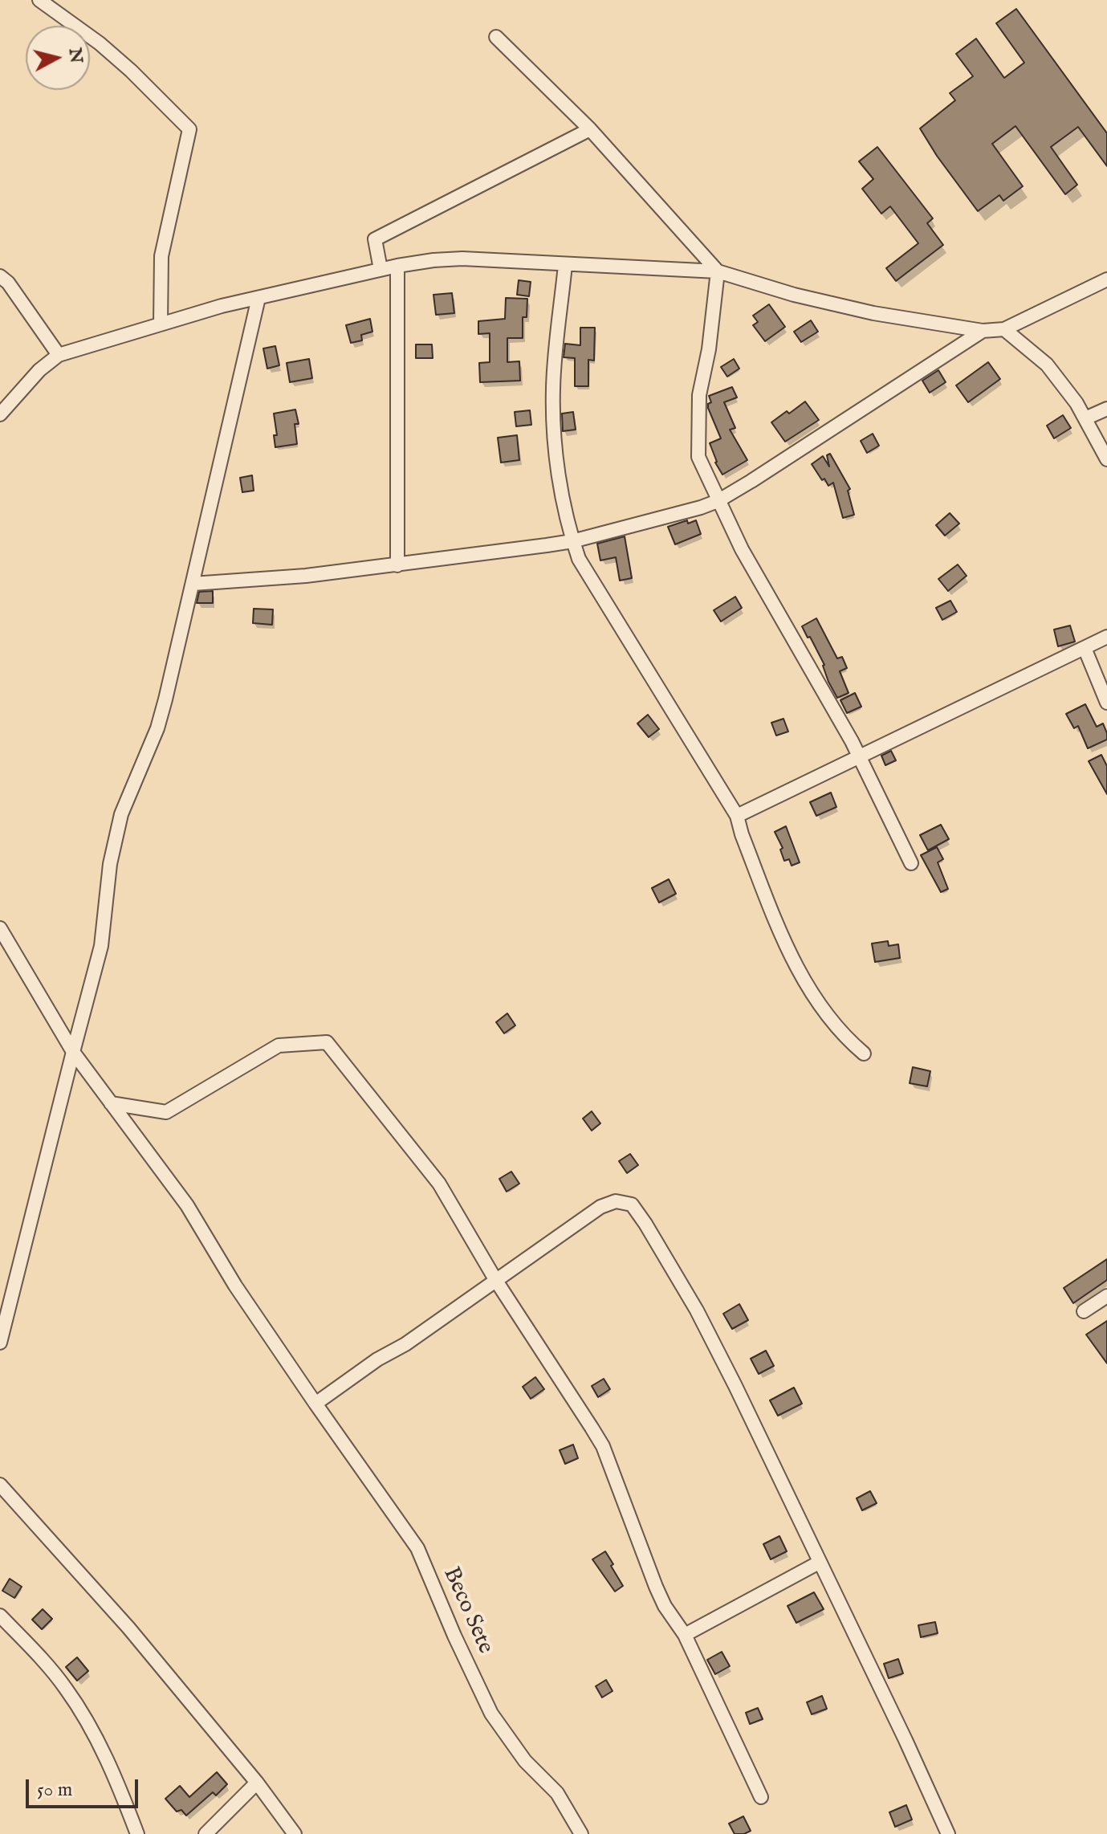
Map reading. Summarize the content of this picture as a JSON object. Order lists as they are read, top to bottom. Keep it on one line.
{"streets":{"street":["Beco Sete"]},"scale_bar":"50 m","north":"right"}
